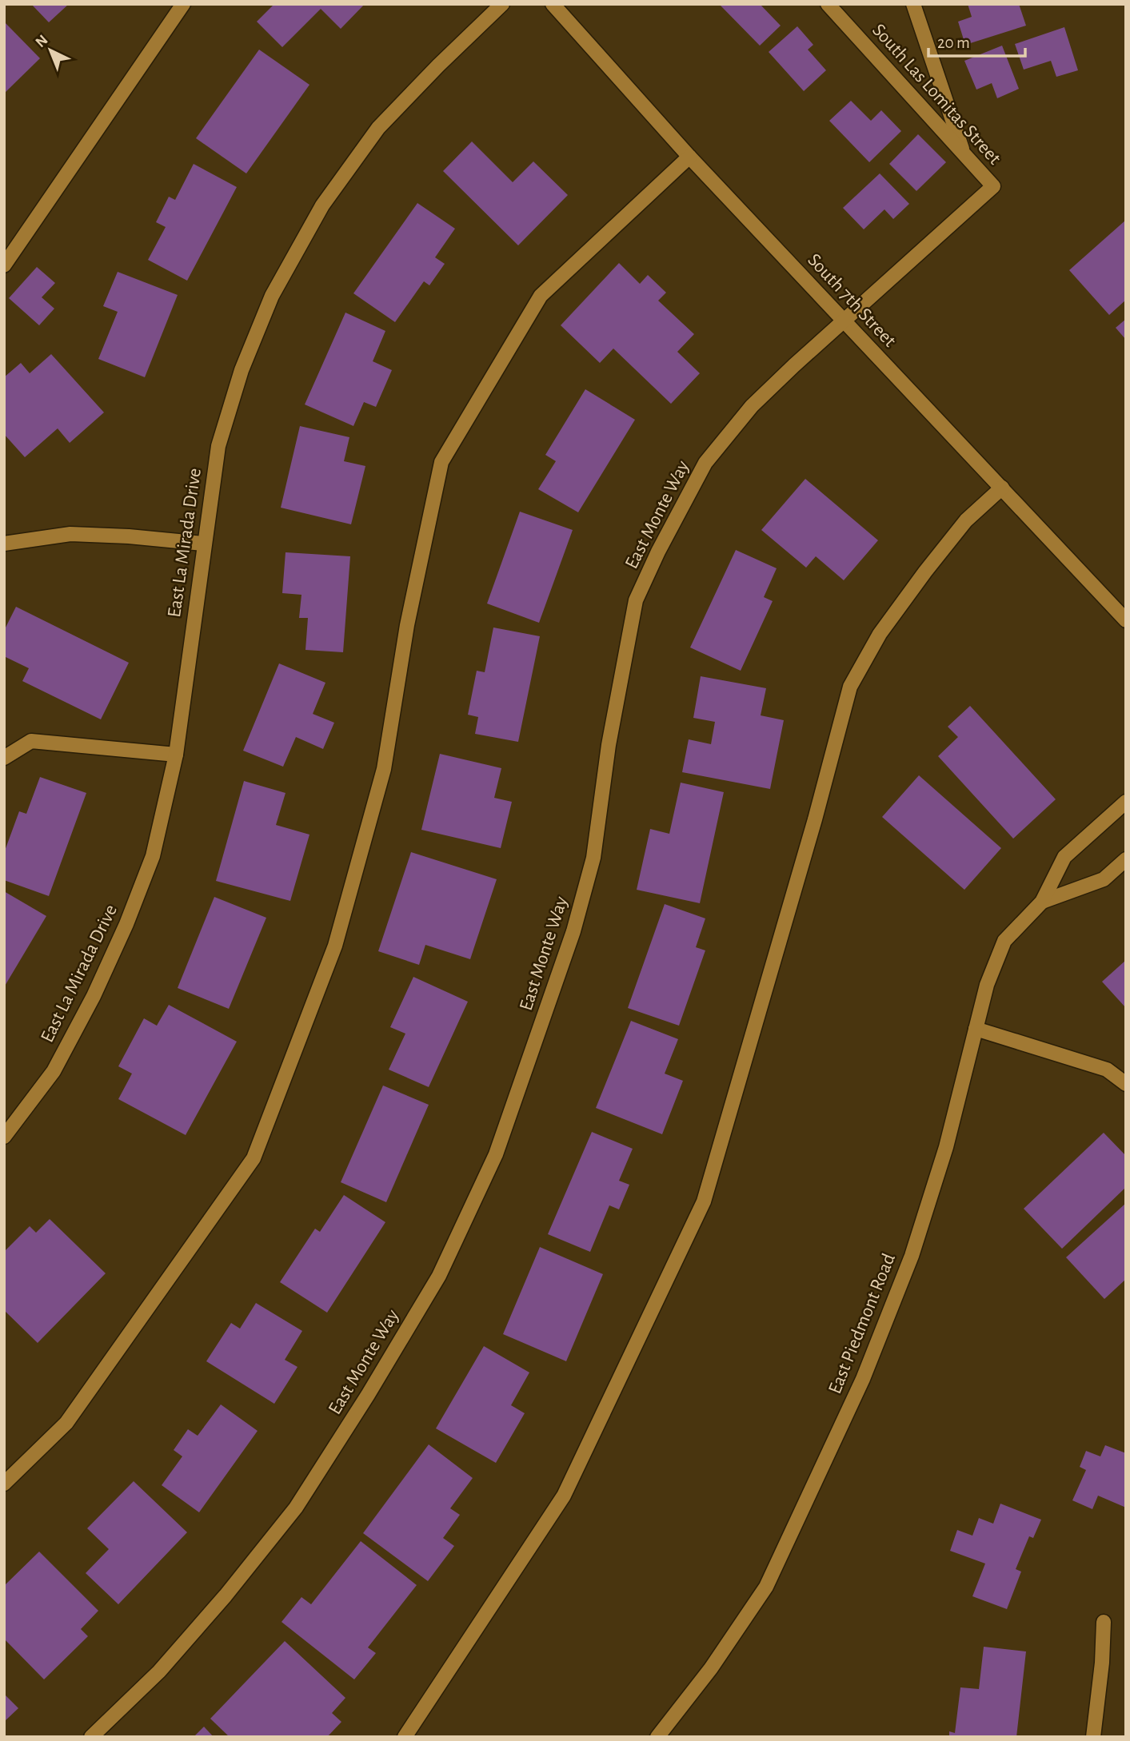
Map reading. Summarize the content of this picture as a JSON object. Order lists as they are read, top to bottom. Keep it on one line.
{"streets":{"street":["South Las Lomitas Street","South 7th Street","East Monte Way","East La Mirada Drive","East Piedmont Road"]},"crossings":[["South Las Lomitas Street","East Monte Way"],["South 7th Street","East Monte Way"]],"scale_bar":"20 m","north":"top left"}
